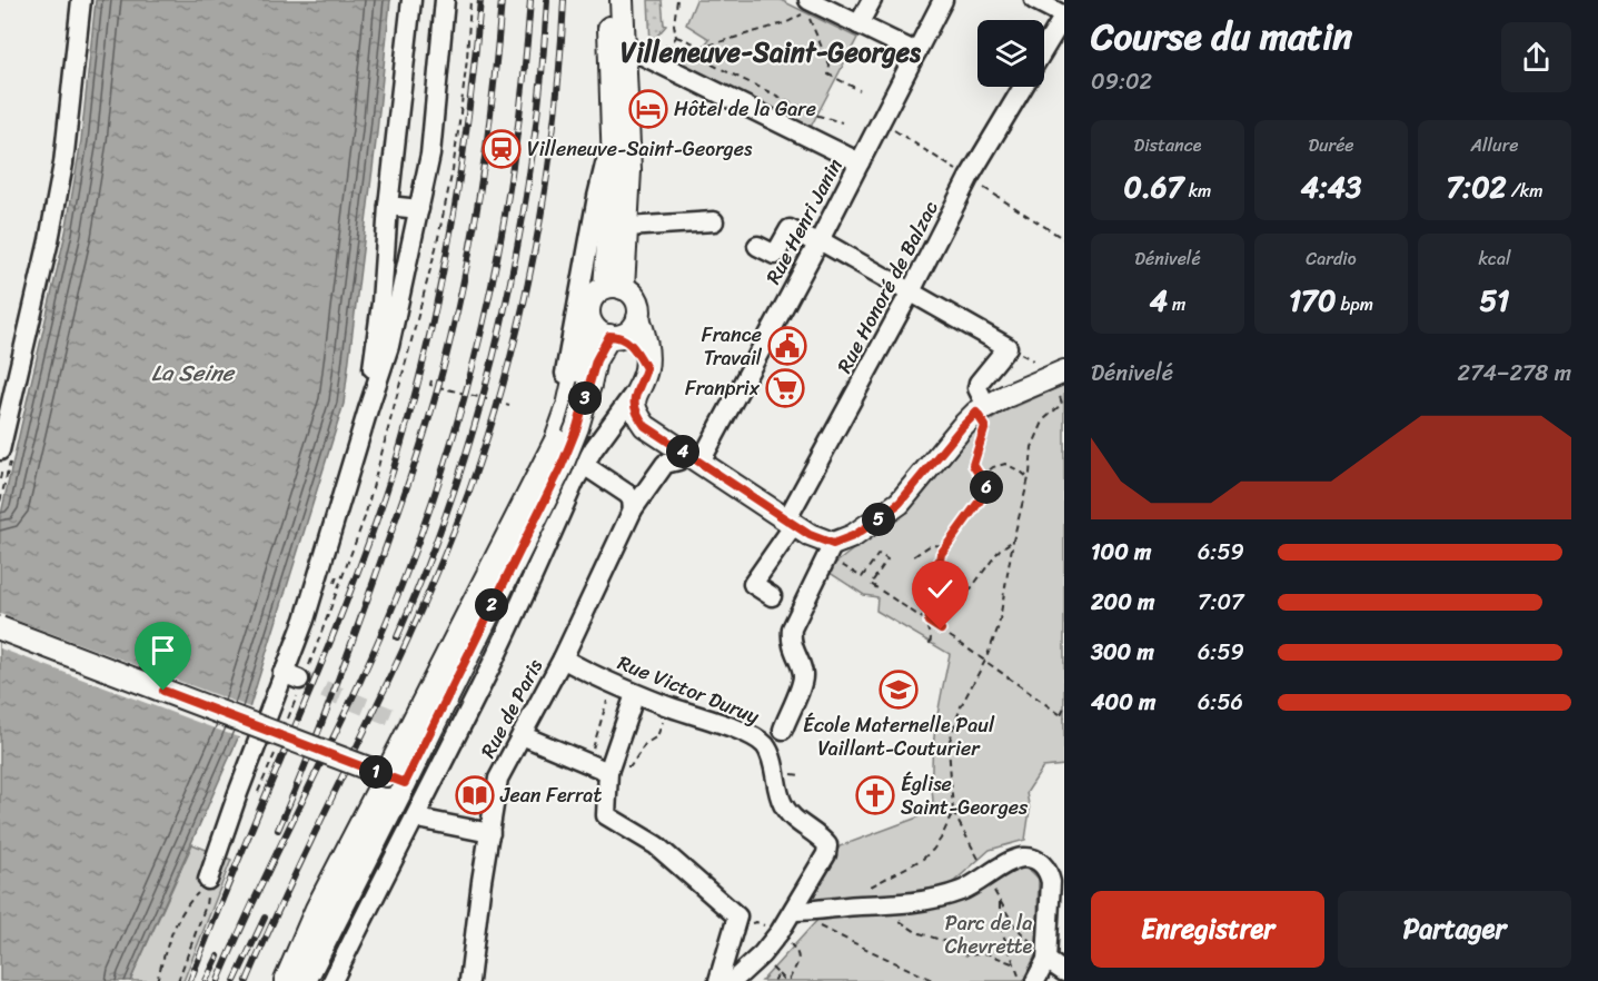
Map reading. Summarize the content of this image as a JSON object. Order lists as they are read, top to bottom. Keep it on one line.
{"streets":{"street":["Rue Henri Janin","Rue Honoré de Balzac","Rue Victor Duruy","Rue de Paris"]},"crossings":[["Rue Victor Duruy","Rue de Paris"]],"districts":["Villeneuve-Saint-Georges"],"water":["La Seine"],"parks":["Parc de la Chevrette"],"places":{"hotel":["Hôtel de la Gare"],"station":["Villeneuve-Saint-Georges"],"public building":["France Travail"],"supermarket":["Franprix"],"school or university":["École Maternelle Paul Vaillant-Couturier"],"library":["Jean Ferrat"],"church":["Église Saint-Georges"]},"page":{"heading":["Course du matin","09:02"],"stats":[["Distance","0.67 km"],["Durée","4:43"],["Allure","7:02 /km"],["Dénivelé","4 m"],["Cardio","170 bpm"],["kcal","51"]],"chart":["Dénivelé","274–278 m"],"pins":["3","4","6","5","2","1"],"list":[{"name":"100 m","note":"6:59"},{"name":"200 m","note":"7:07"},{"name":"300 m","note":"6:59"},{"name":"400 m","note":"6:56"}],"buttons":["Enregistrer","Partager"]}}
